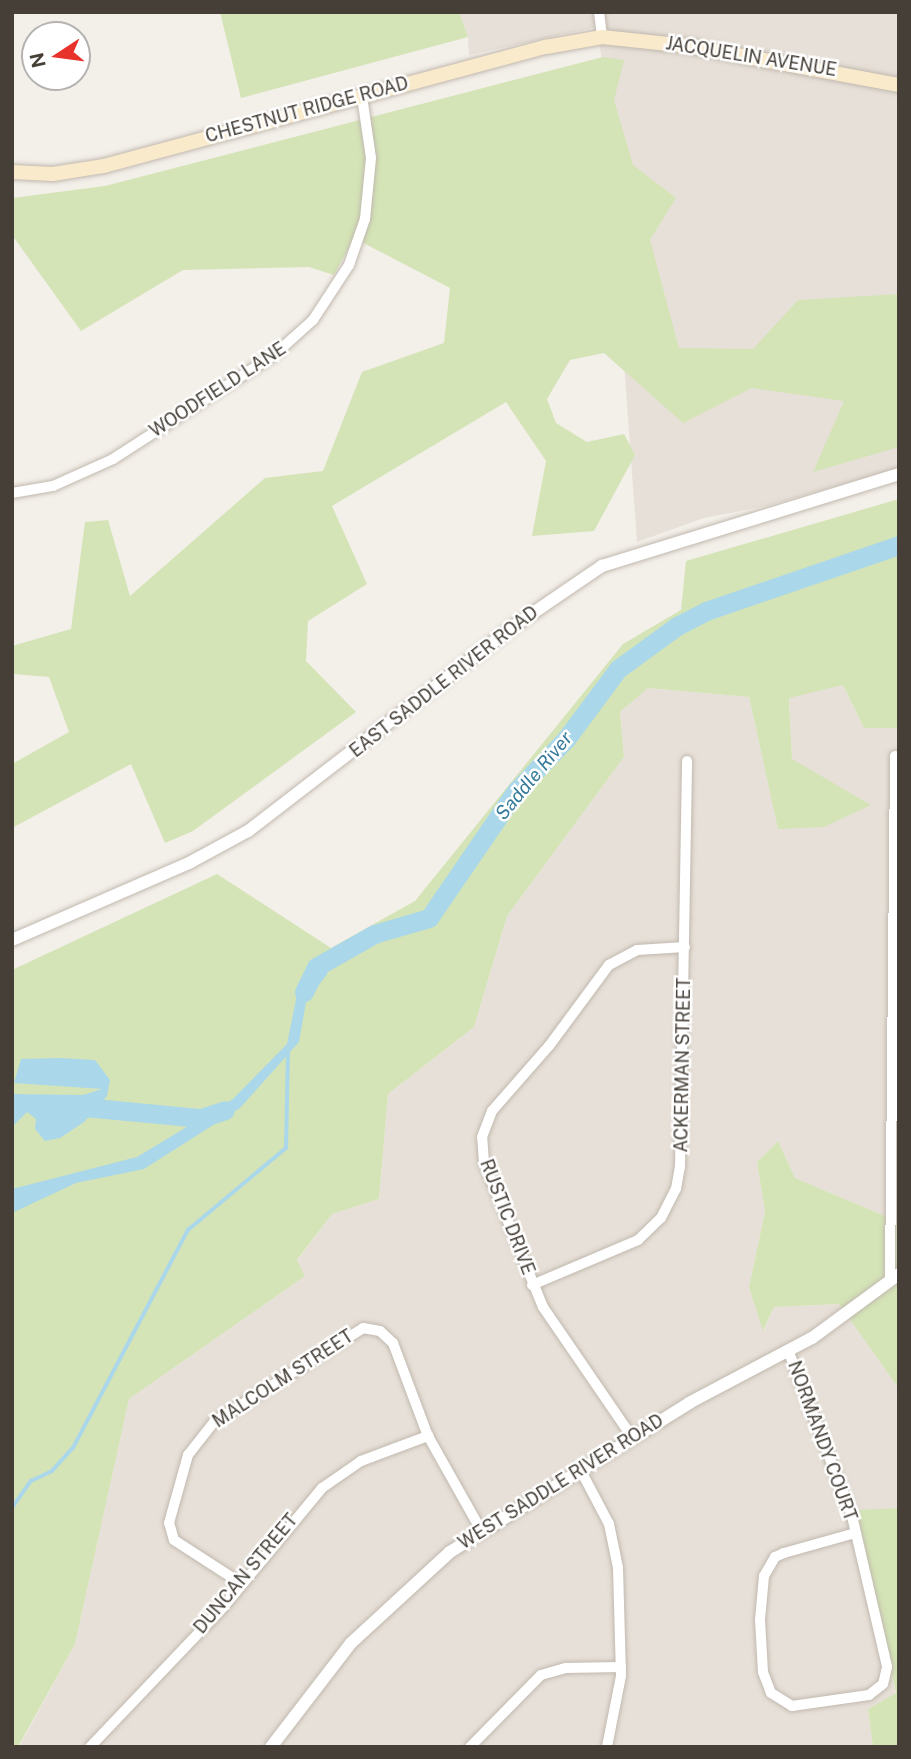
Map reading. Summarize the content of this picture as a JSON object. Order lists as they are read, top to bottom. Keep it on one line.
{"streets":{"main road":["JACQUELIN AVENUE","CHESTNUT RIDGE ROAD"],"street":["WOODFIELD LANE","EAST SADDLE RIVER ROAD","ACKERMAN STREET","RUSTIC DRIVE","MALCOLM STREET","NORMANDY COURT","WEST SADDLE RIVER ROAD","DUNCAN STREET"]},"crossings":[["JACQUELIN AVENUE","CHESTNUT RIDGE ROAD"],["CHESTNUT RIDGE ROAD","WOODFIELD LANE"],["ACKERMAN STREET","RUSTIC DRIVE"],["RUSTIC DRIVE","WEST SADDLE RIVER ROAD"],["MALCOLM STREET","WEST SADDLE RIVER ROAD"],["MALCOLM STREET","DUNCAN STREET"],["NORMANDY COURT","WEST SADDLE RIVER ROAD"]],"water":["Saddle River"],"north":"left"}
